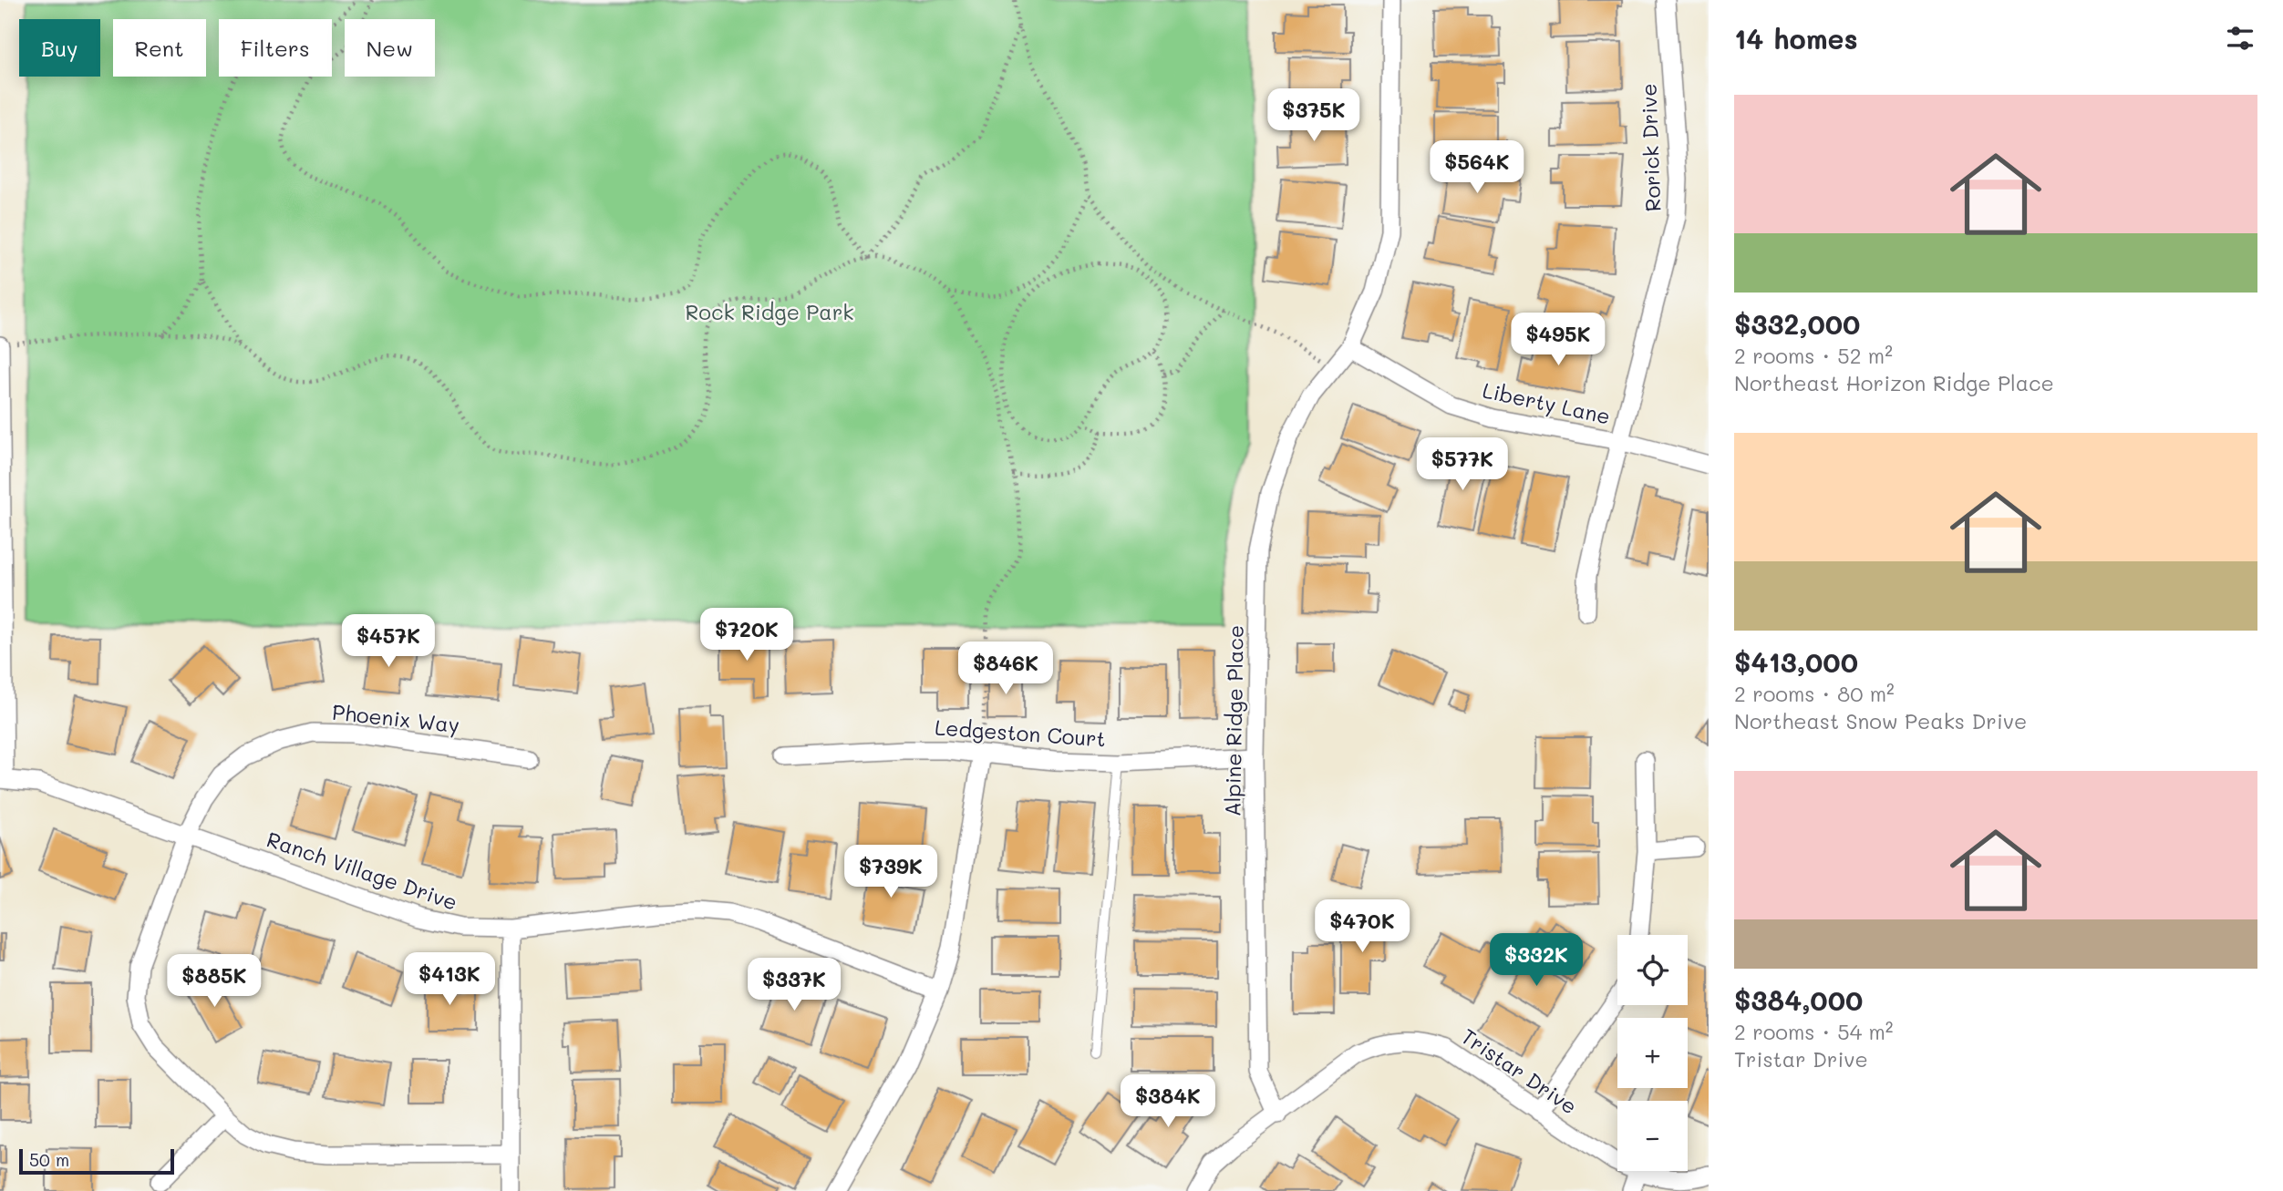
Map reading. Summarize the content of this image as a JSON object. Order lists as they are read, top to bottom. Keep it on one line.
{"streets":{"street":["Rorick Drive","Liberty Lane","Phoenix Way","Alpine Ridge Place","Ledgeston Court","Ranch Village Drive","Tristar Drive"]},"crossings":[["Rorick Drive","Liberty Lane"],["Liberty Lane","Alpine Ridge Place"],["Phoenix Way","Ranch Village Drive"],["Alpine Ridge Place","Ledgeston Court"],["Alpine Ridge Place","Tristar Drive"]],"parks":["Rock Ridge Park"],"scale_bar":"50 m","page":{"heading":"14 homes","chip":["Buy","Rent","Filters","New"],"list":[{"name":"$332,000","note":"2 rooms · 52 m² · Northeast Horizon Ridge Place"},{"name":"$413,000","note":"2 rooms · 80 m² · Northeast Snow Peaks Drive"},{"name":"$384,000","note":"2 rooms · 54 m² · Tristar Drive"}],"price":["$375K","$564K","$495K","$577K","$720K","$457K","$846K","$739K","$470K","$332K","$413K","$885K","$337K","$384K"],"map_buttons":["+","−"],"scale":"50 m"}}
